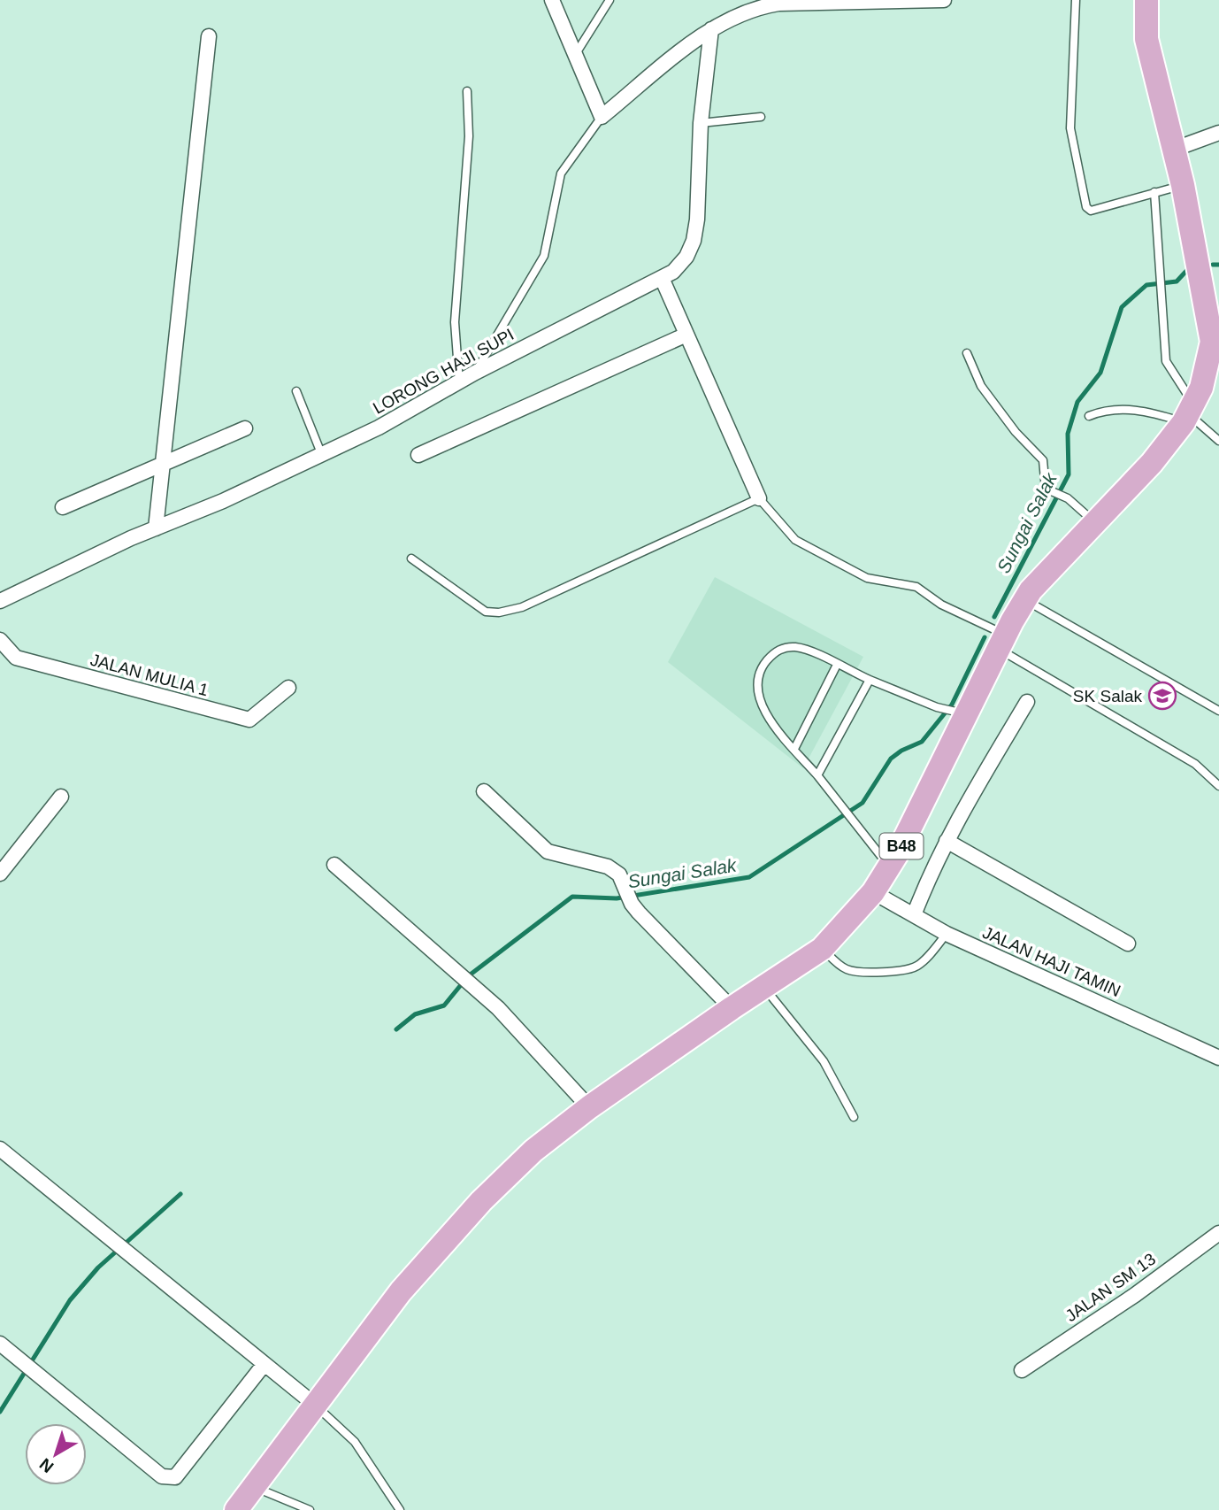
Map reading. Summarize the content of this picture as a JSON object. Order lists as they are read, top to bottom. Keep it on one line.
{"streets":{"main road":["B48"],"street":["LORONG HAJI SUPI","JALAN MULIA 1","JALAN HAJI TAMIN","JALAN SM 13"]},"crossings":[["B48","JALAN HAJI TAMIN"]],"water":["Sungai Salak"],"places":{"school or university":["SK Salak"]},"north":"bottom left"}
